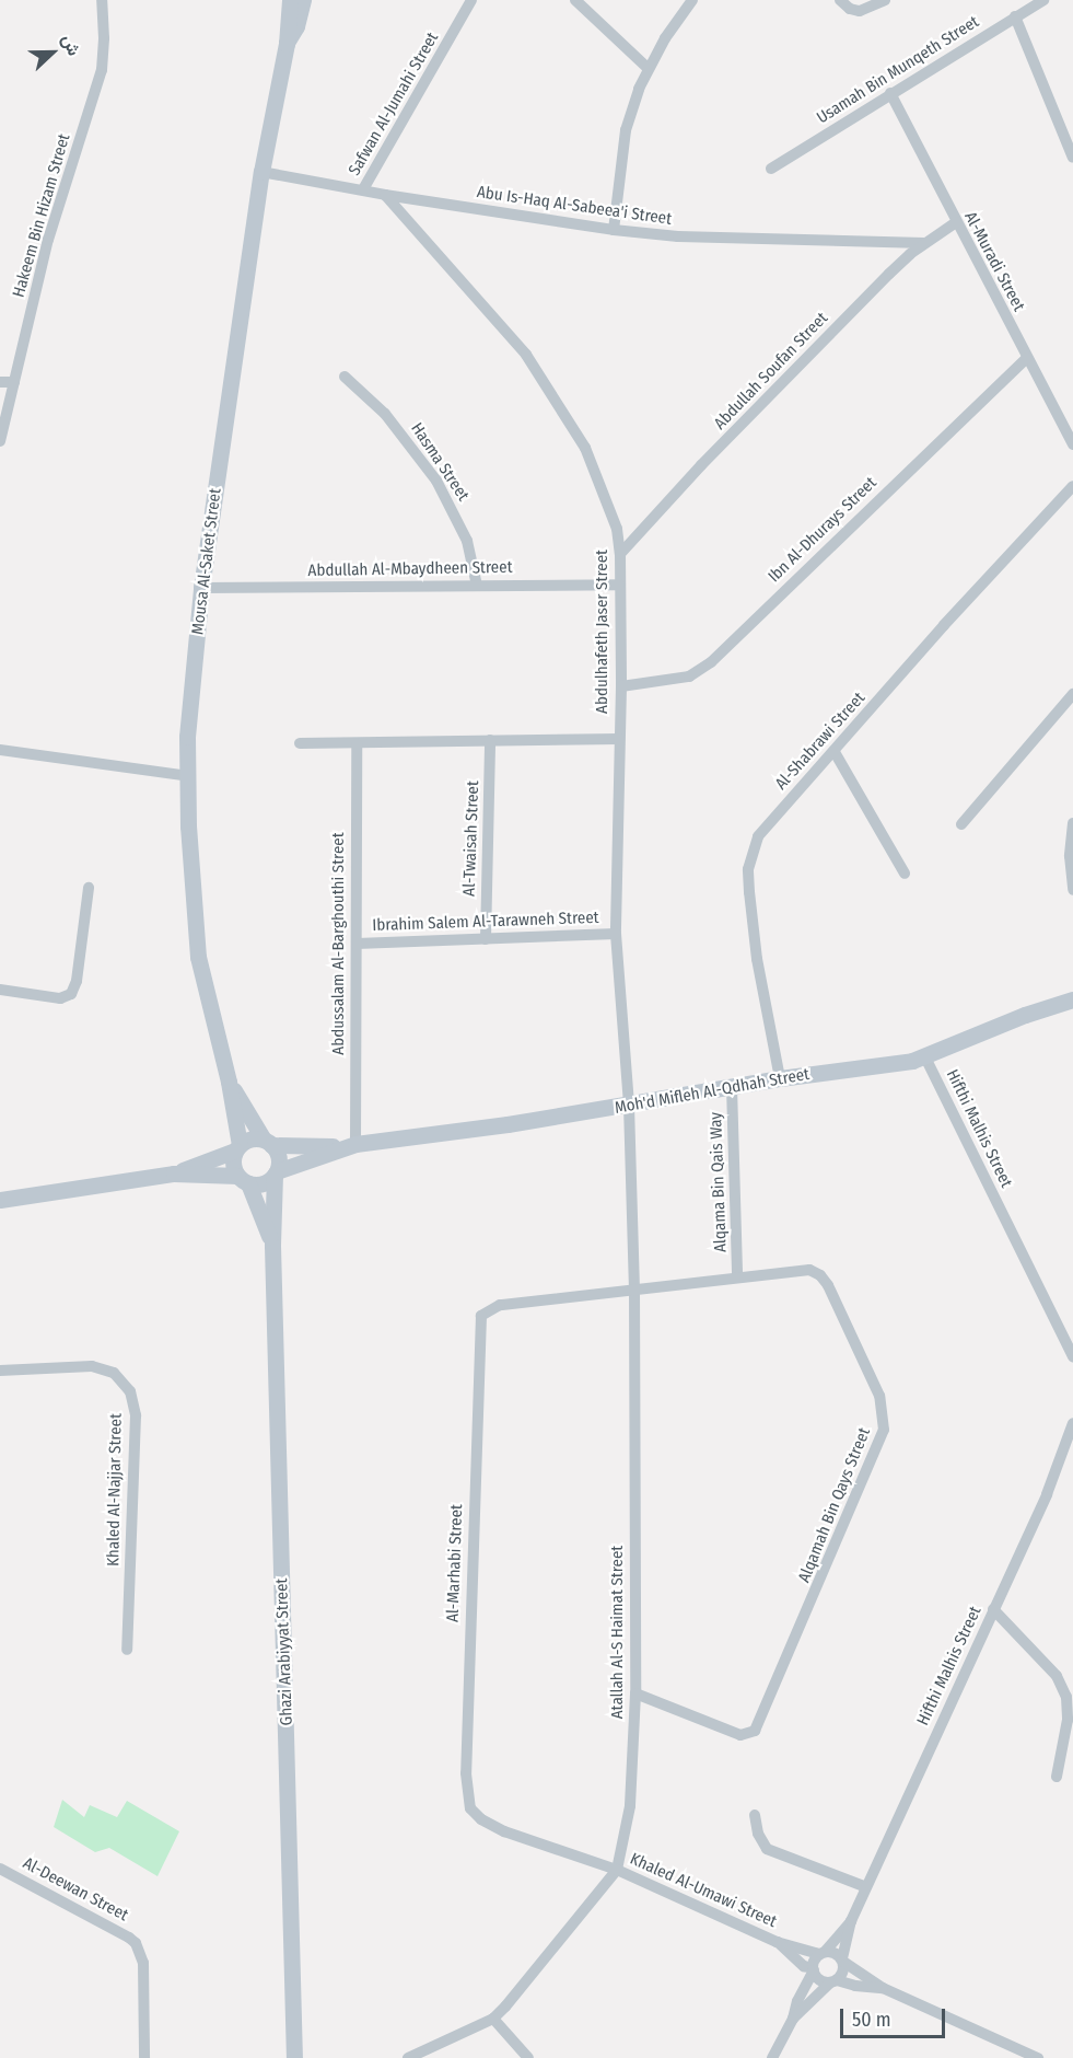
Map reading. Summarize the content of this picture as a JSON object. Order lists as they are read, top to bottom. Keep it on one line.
{"streets":{"street":["Usamah Bin Munqeth Street","Safwan Al-Jumahi Street","Abu Is-Haq Al-Sabeea'i Street","Hakeem Bin Hizam Street","Al-Muradi Street","Abdullah Soufan Street","Hasma Street","Ibn Al-Dhurays Street","Mousa Al-Saket Street","Abdullah Al-Mbaydheen Street","Abdulhafeth Jaser Street","Al-Shabrawi Street","Al-Twaisah Street","Ibrahim Salem Al-Tarawneh Street","Abdussalam Al-Barghouthi Street","Moh'd Mifleh Al-Qdhah Street","Hifthi Malhis Street","Alqama Bin Qais Way","Khaled Al-Najjar Street","Alqamah Bin Qays Street","Al-Marhabi Street","Atallah Al-S Haimat Street","Ghazi Arabiyyat Street","Al-Deewan Street","Khaled Al-Umawi Street"]},"crossings":[["Usamah Bin Munqeth Street","Al-Muradi Street"],["Safwan Al-Jumahi Street","Abu Is-Haq Al-Sabeea'i Street"],["Abu Is-Haq Al-Sabeea'i Street","Abdullah Soufan Street"],["Abu Is-Haq Al-Sabeea'i Street","Mousa Al-Saket Street"],["Abu Is-Haq Al-Sabeea'i Street","Abdulhafeth Jaser Street"],["Al-Muradi Street","Abdullah Soufan Street"],["Al-Muradi Street","Ibn Al-Dhurays Street"],["Abdullah Soufan Street","Abdulhafeth Jaser Street"],["Hasma Street","Abdullah Al-Mbaydheen Street"],["Ibn Al-Dhurays Street","Abdulhafeth Jaser Street"],["Mousa Al-Saket Street","Abdullah Al-Mbaydheen Street"],["Mousa Al-Saket Street","Moh'd Mifleh Al-Qdhah Street"],["Mousa Al-Saket Street","Ghazi Arabiyyat Street"],["Abdullah Al-Mbaydheen Street","Abdulhafeth Jaser Street"],["Abdulhafeth Jaser Street","Ibrahim Salem Al-Tarawneh Street"],["Abdulhafeth Jaser Street","Moh'd Mifleh Al-Qdhah Street"],["Abdulhafeth Jaser Street","Atallah Al-S Haimat Street"],["Al-Shabrawi Street","Moh'd Mifleh Al-Qdhah Street"],["Al-Twaisah Street","Ibrahim Salem Al-Tarawneh Street"],["Ibrahim Salem Al-Tarawneh Street","Abdussalam Al-Barghouthi Street"],["Abdussalam Al-Barghouthi Street","Moh'd Mifleh Al-Qdhah Street"],["Moh'd Mifleh Al-Qdhah Street","Hifthi Malhis Street"],["Moh'd Mifleh Al-Qdhah Street","Alqama Bin Qais Way"],["Moh'd Mifleh Al-Qdhah Street","Atallah Al-S Haimat Street"],["Moh'd Mifleh Al-Qdhah Street","Ghazi Arabiyyat Street"],["Hifthi Malhis Street","Khaled Al-Umawi Street"],["Alqama Bin Qais Way","Alqamah Bin Qays Street"],["Alqamah Bin Qays Street","Al-Marhabi Street"],["Alqamah Bin Qays Street","Atallah Al-S Haimat Street"],["Al-Marhabi Street","Atallah Al-S Haimat Street"],["Al-Marhabi Street","Khaled Al-Umawi Street"],["Atallah Al-S Haimat Street","Khaled Al-Umawi Street"]],"scale_bar":"50 m","north":"right"}
